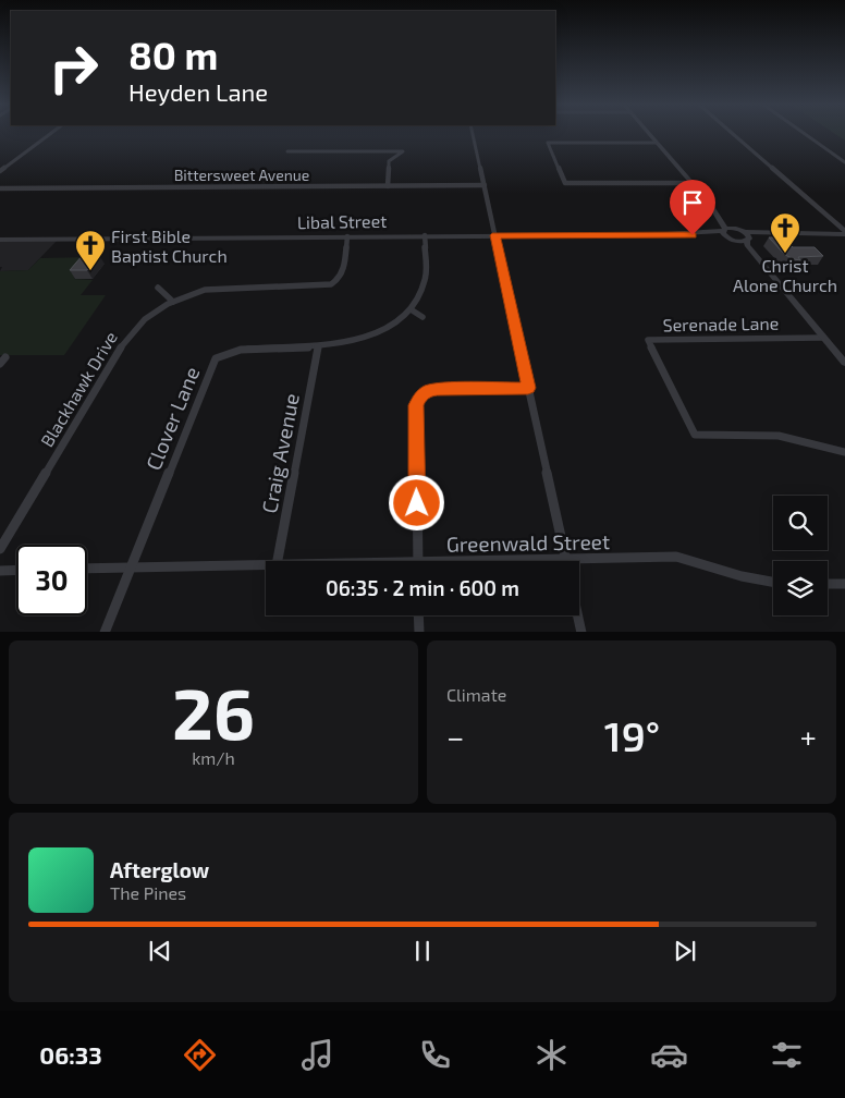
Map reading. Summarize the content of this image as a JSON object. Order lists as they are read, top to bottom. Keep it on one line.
{"streets":{"street":["Bittersweet Avenue","Libal Street","Serenade Lane","Blackhawk Drive","Clover Lane","Craig Avenue","Greenwald Street"]},"crossings":[["Libal Street","Blackhawk Drive"],["Libal Street","Clover Lane"],["Clover Lane","Craig Avenue"],["Clover Lane","Greenwald Street"]],"places":{"church":["Christ Alone Church","First Bible Baptist Church"]},"page":{"turn":["80 m","Heyden Lane"],"limit":"30","trip":"06:35 · 2 min · 600 m","tile":[["26","km/h"],"Climate"],"heat":["−","19°","+"],"song":["Afterglow","The Pines"],"tabs":"06:33"}}
